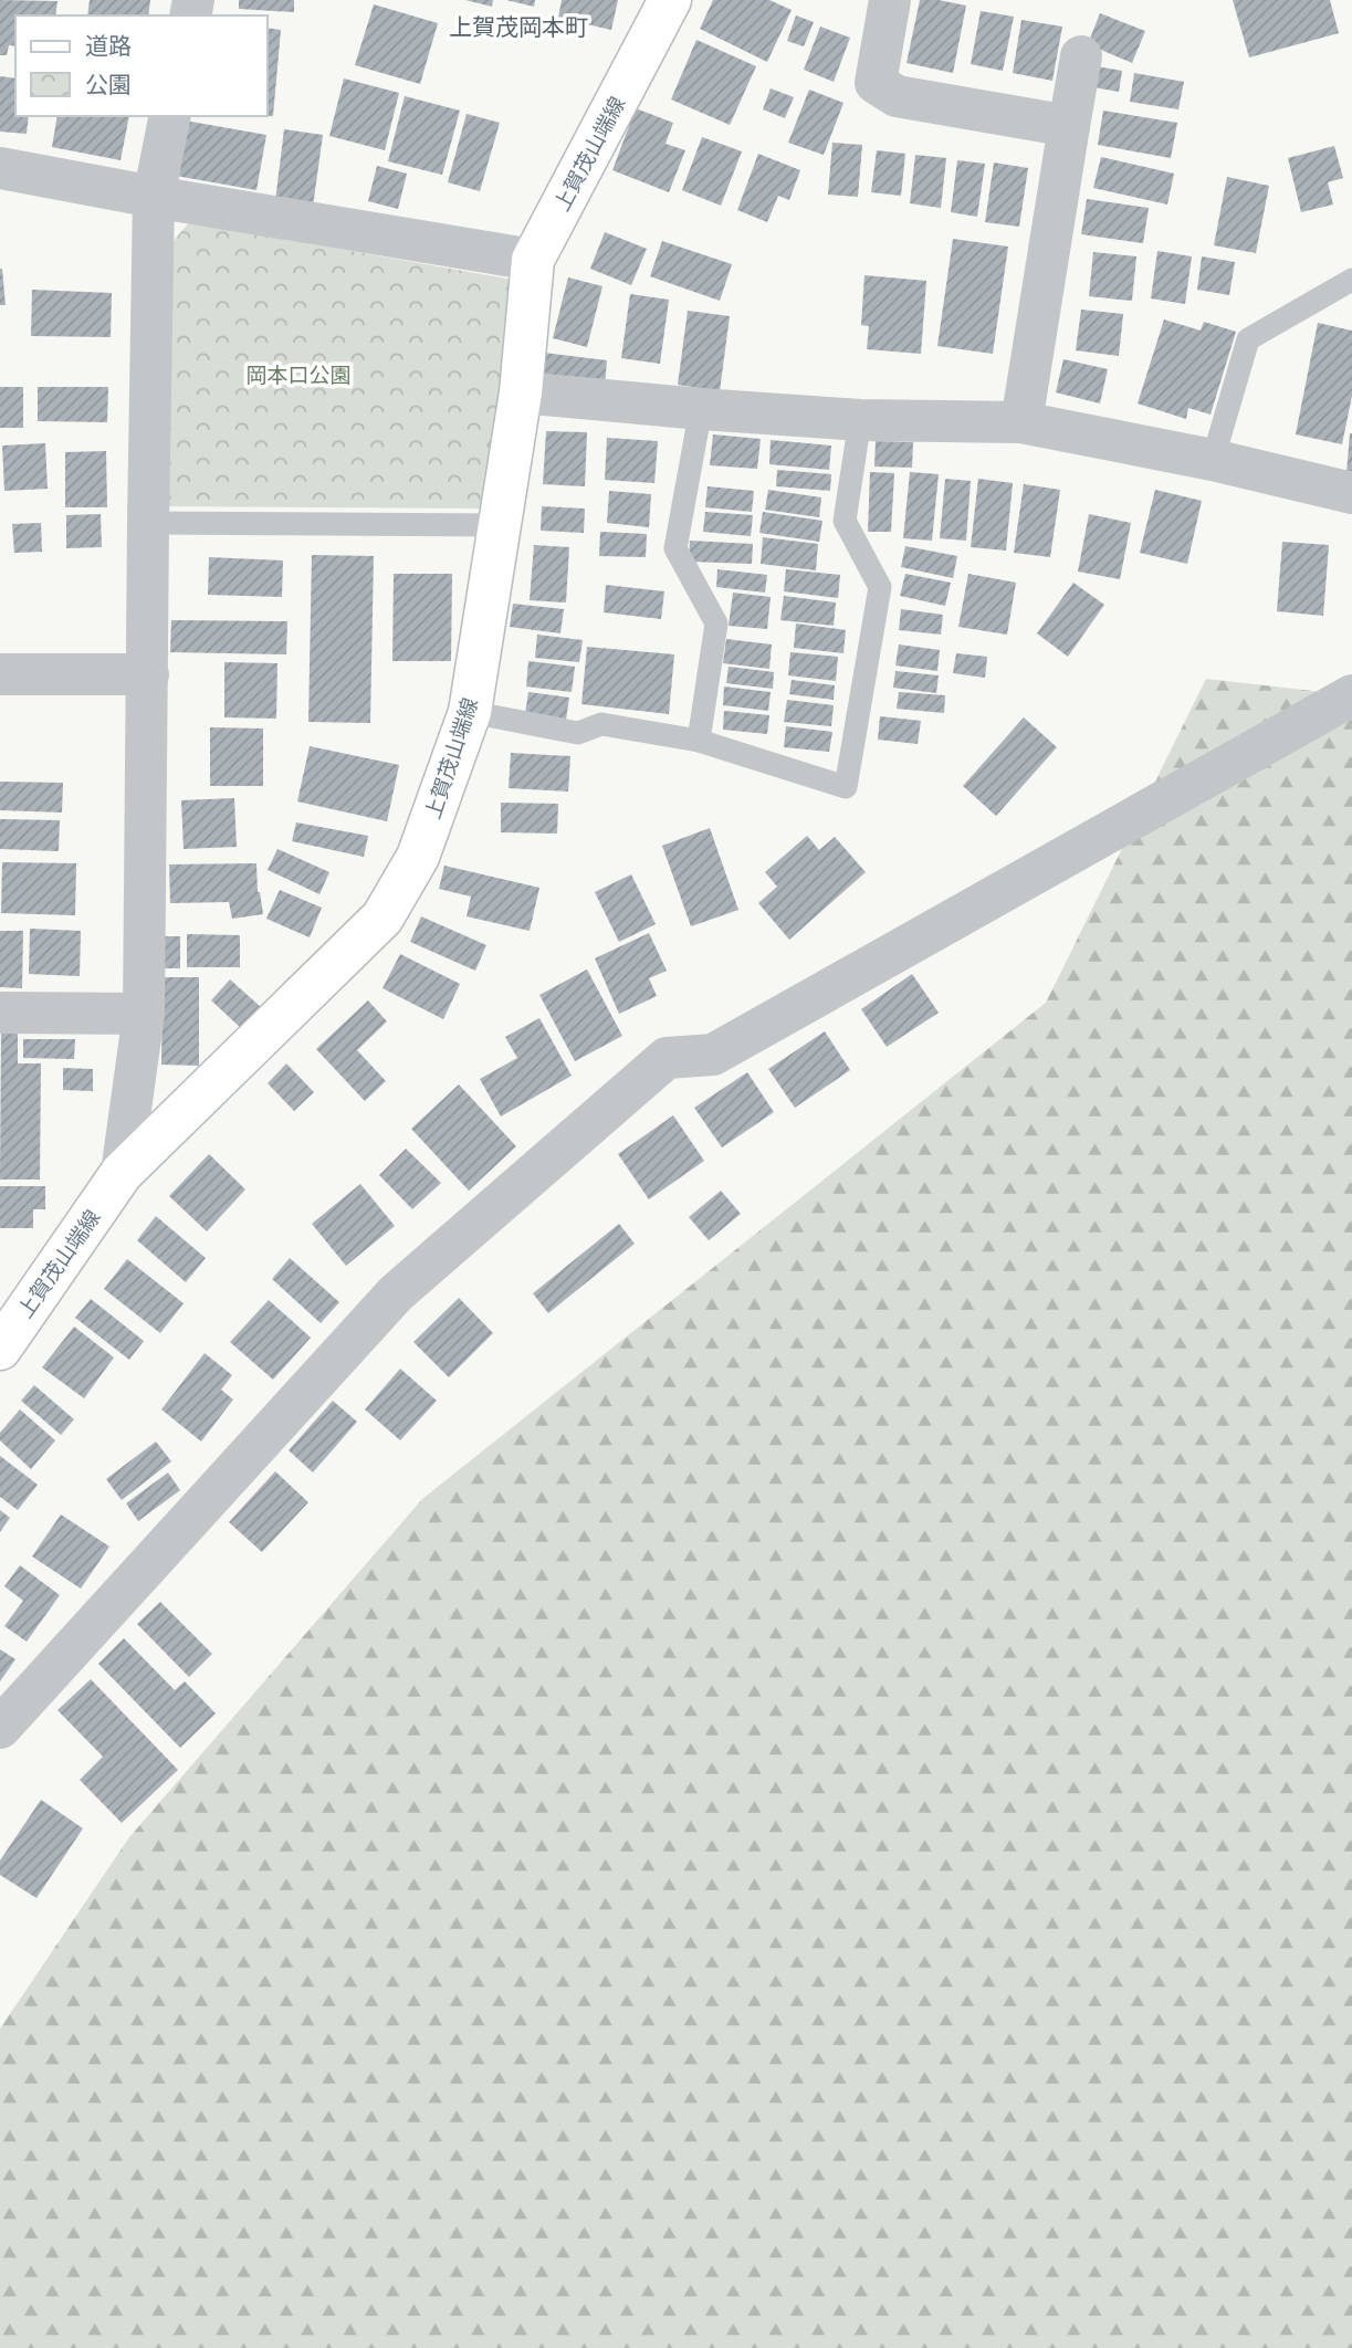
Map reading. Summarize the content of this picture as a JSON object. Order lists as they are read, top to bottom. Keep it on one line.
{"streets":{"main road":["上賀茂山端線"]},"districts":["上賀茂岡本町"],"parks":["岡本口公園"],"legend":["道路","公園"]}
